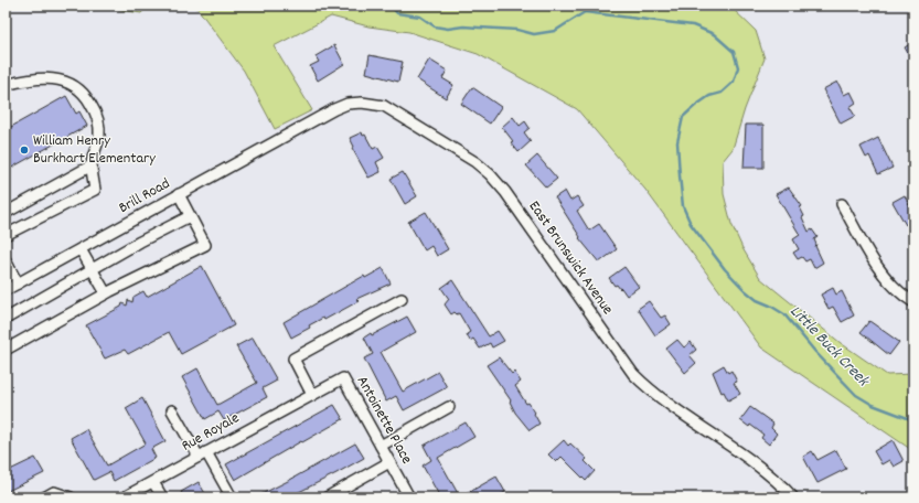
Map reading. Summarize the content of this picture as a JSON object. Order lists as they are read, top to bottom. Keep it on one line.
{"streets":{"street":["Brill Road","East Brunswick Avenue","Antoinette Place","Rue Royale"]},"crossings":[["Brill Road","East Brunswick Avenue"],["Antoinette Place","Rue Royale"]],"water":["Little Buck Creek"],"places":["William Henry Burkhart Elementary"]}
